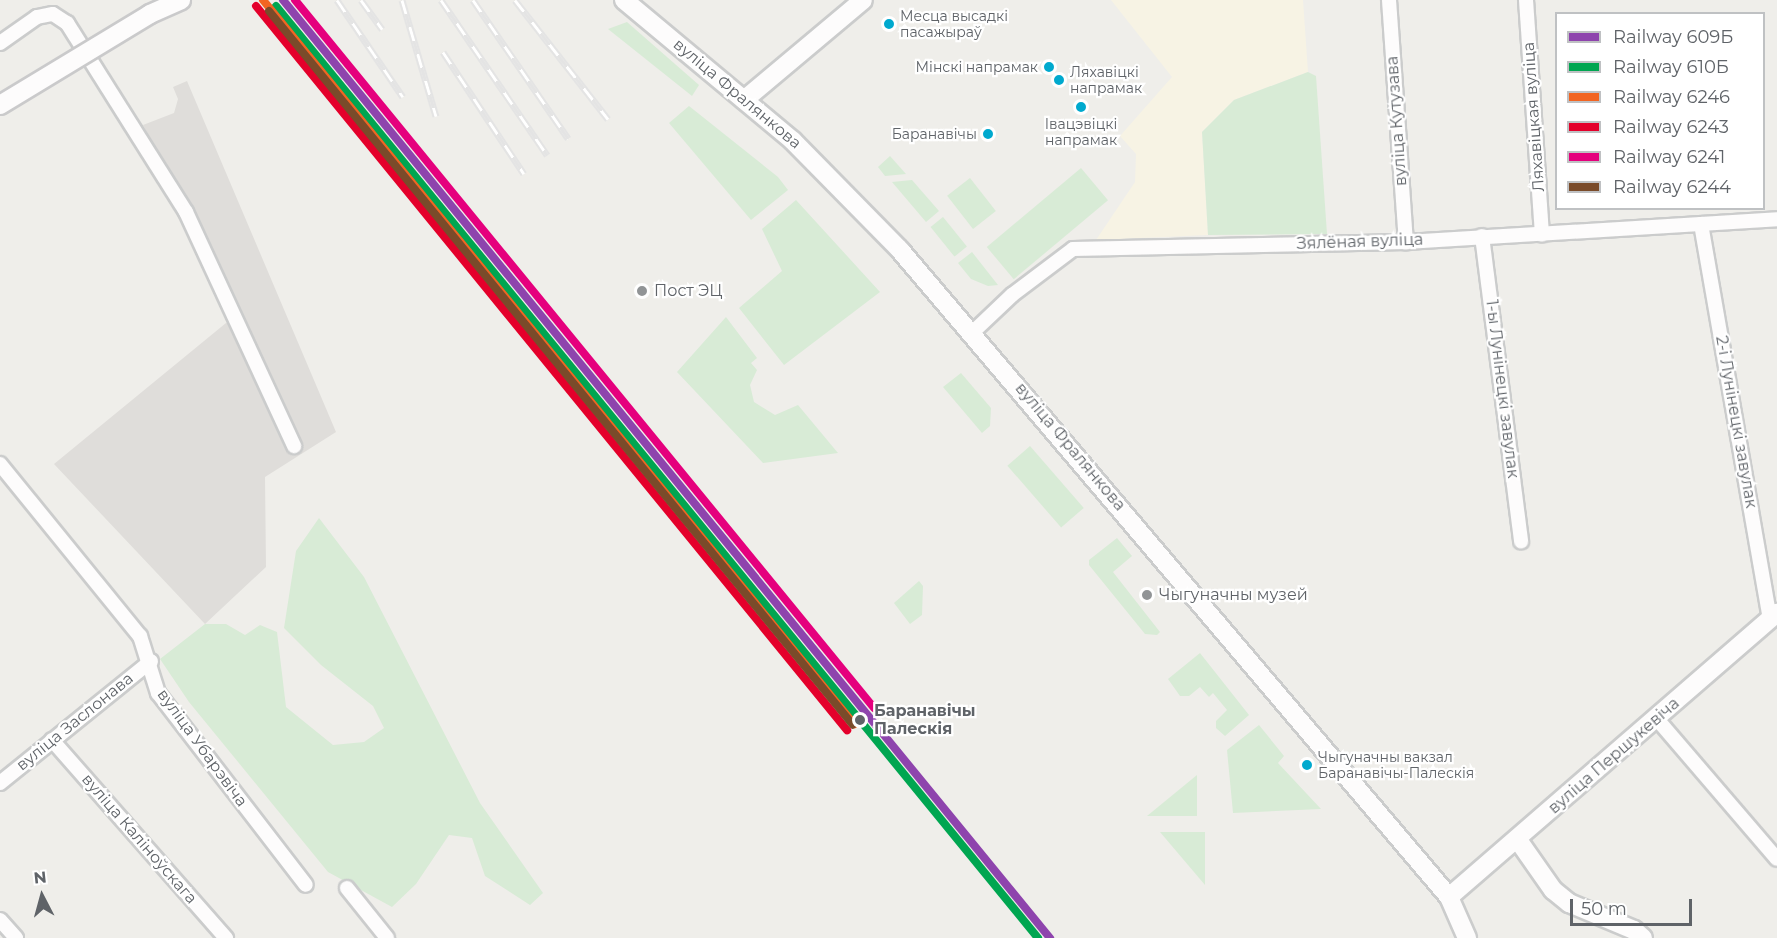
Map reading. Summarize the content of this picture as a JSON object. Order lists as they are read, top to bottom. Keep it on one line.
{"streets":{"street":["вуліца Фралянкова","Ляхавіцкая вуліца","вуліца Кутузава","Зялёная вуліца","1-ы Лунінецкі завулак","2-і Лунінецкі завулак","вуліца Заслонава","вуліца Убарэвіча","вуліца Першукевіча","вуліца Каліноўскага"]},"crossings":[["вуліца Фралянкова","Зялёная вуліца"],["вуліца Фралянкова","вуліца Першукевіча"],["Ляхавіцкая вуліца","Зялёная вуліца"],["вуліца Кутузава","Зялёная вуліца"],["Зялёная вуліца","1-ы Лунінецкі завулак"],["Зялёная вуліца","2-і Лунінецкі завулак"],["2-і Лунінецкі завулак","вуліца Першукевіча"],["вуліца Заслонава","вуліца Убарэвіча"],["вуліца Заслонава","вуліца Каліноўскага"]],"places":["Месца высадкі пасажыраў","Мінскі напрамак","Ляхавіцкі напрамак","Івацэвіцкі напрамак","Баранавічы","Пост ЭЦ","Чыгуначны музей","Баранавічы Палескія","Чыгуначны вакзал Баранавічы-Палескія"],"lines":["rail line 609Б","rail line 6246","rail line 6241","rail line 610Б","rail line 6243","rail line 6244"],"legend":["Railway 609Б","Railway 610Б","Railway 6246","Railway 6243","Railway 6241","Railway 6244"],"scale_bar":"50 m","north":"top"}
